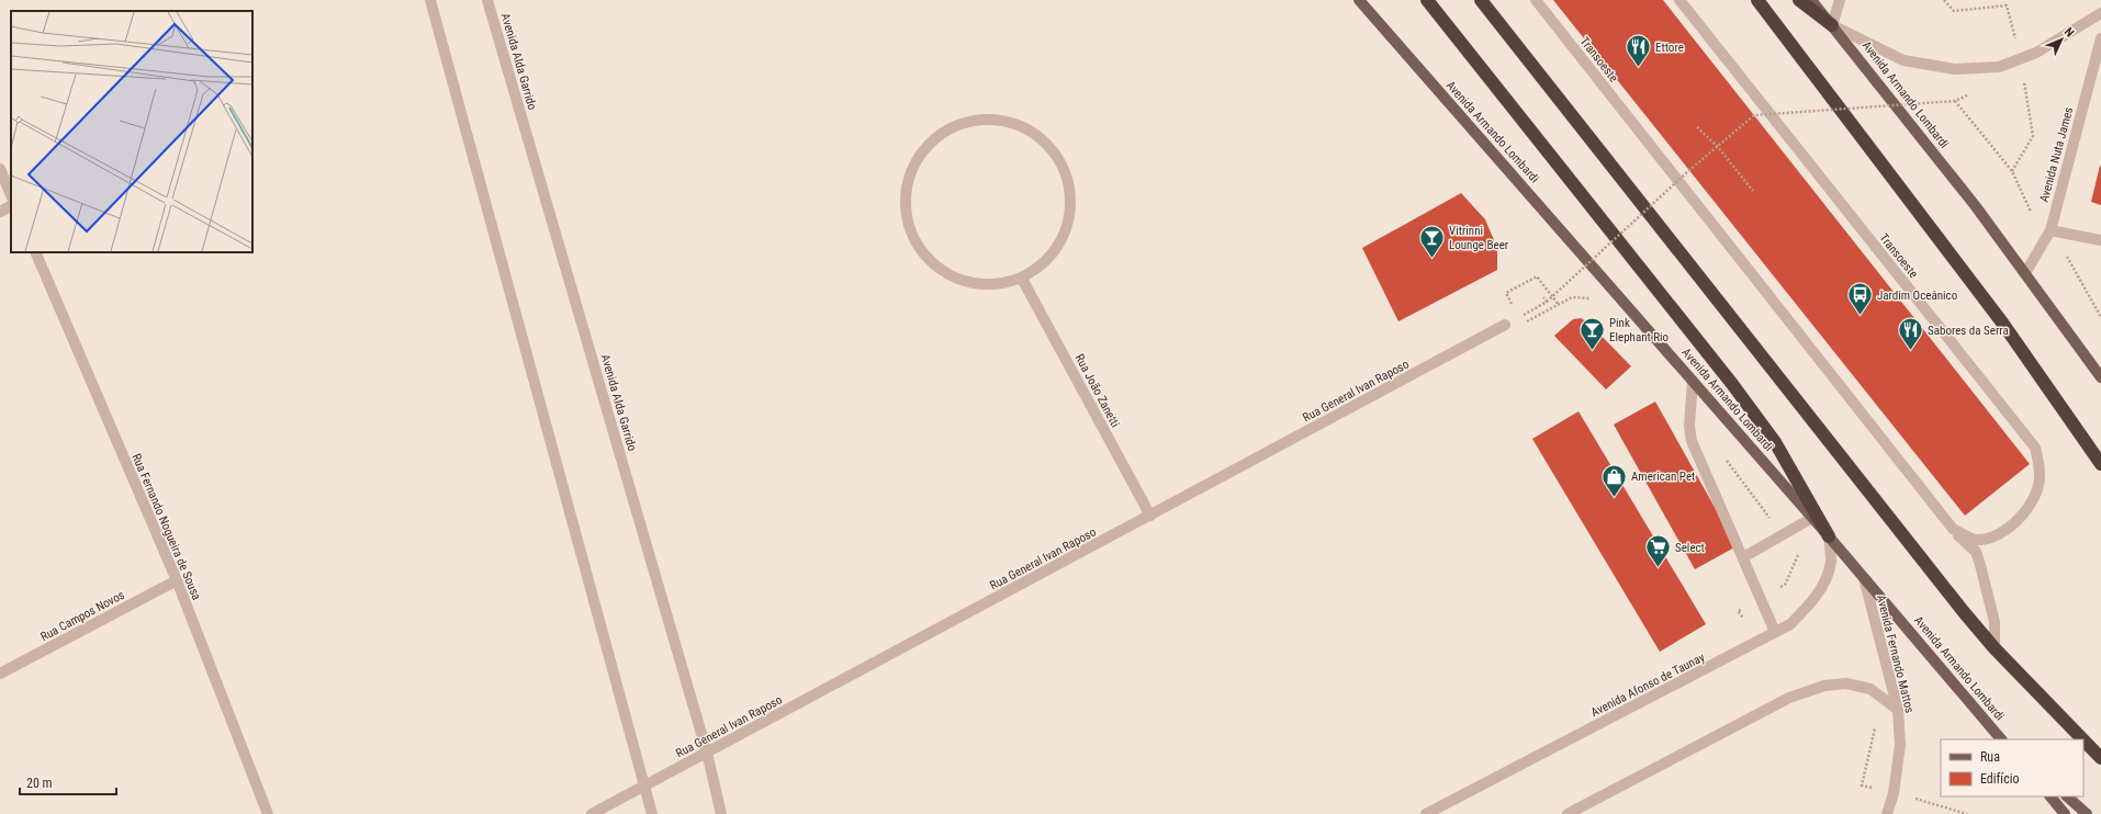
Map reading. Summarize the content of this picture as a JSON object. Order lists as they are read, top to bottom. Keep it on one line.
{"streets":{"main road":["Avenida Armando Lombardi"],"street":["Transoeste","Avenida Alda Garrido","Avenida Nuta James","Rua João Zanetti","Rua General Ivan Raposo","Rua Fernando Nogueira de Sousa","Rua Campos Novos","Avenida Fernando Mattos","Avenida Afonso de Taunay"]},"crossings":[["Avenida Alda Garrido","Rua General Ivan Raposo"],["Avenida Armando Lombardi","Avenida Nuta James"],["Avenida Armando Lombardi","Avenida Fernando Mattos"],["Avenida Armando Lombardi","Avenida Afonso de Taunay"],["Rua João Zanetti","Rua General Ivan Raposo"],["Rua Fernando Nogueira de Sousa","Rua Campos Novos"]],"places":{"restaurant":["Ettore","Sabores da Serra"],"bar":["Vitrinni Lounge Beer","Pink Elephant Rio"],"bus stop":["Jardim Oceânico"],"shop":["American Pet"],"supermarket":["Select"]},"legend":["Rua","Edifício"],"scale_bar":"20 m","north":"top right"}
